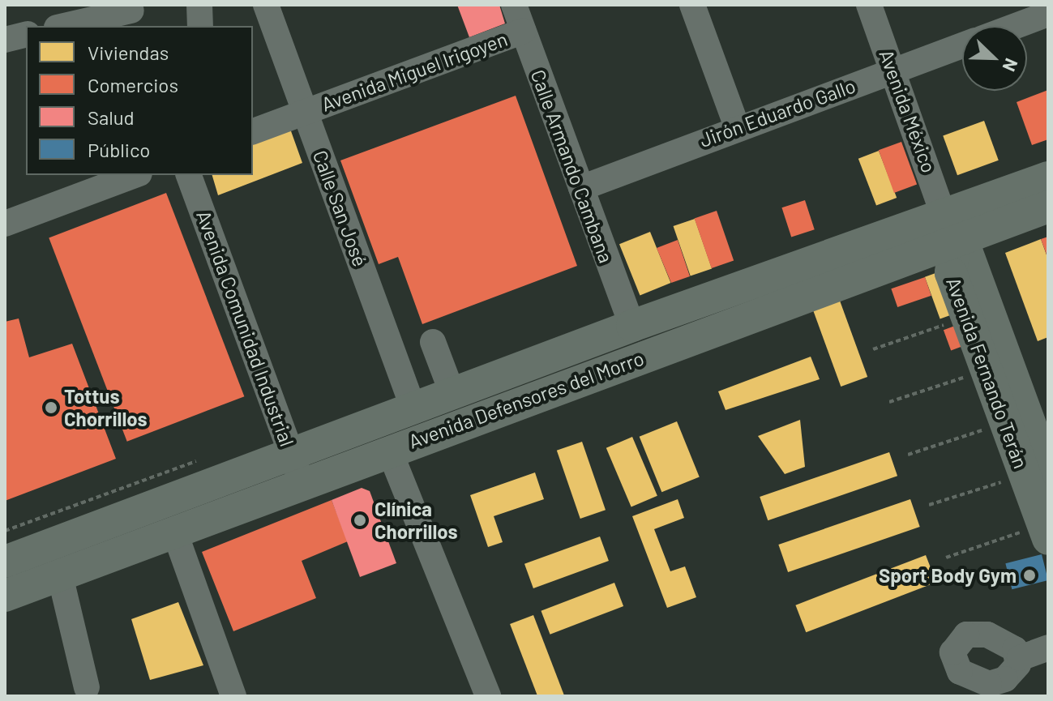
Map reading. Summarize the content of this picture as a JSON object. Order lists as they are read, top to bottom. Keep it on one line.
{"streets":{"main road":["Avenida Fernando Terán","Avenida Defensores del Morro"],"street":["Avenida Miguel Irigoyen","Avenida México","Jirón Eduardo Gallo","Calle Armando Cambana","Calle San José","Avenida Comunidad Industrial"]},"crossings":[["Avenida Miguel Irigoyen","Calle Armando Cambana"],["Avenida Miguel Irigoyen","Calle San José"],["Avenida México","Jirón Eduardo Gallo"],["Avenida México","Avenida Fernando Terán"],["Avenida México","Avenida Defensores del Morro"],["Jirón Eduardo Gallo","Calle Armando Cambana"],["Calle Armando Cambana","Avenida Defensores del Morro"],["Calle San José","Avenida Defensores del Morro"],["Avenida Comunidad Industrial","Avenida Defensores del Morro"],["Avenida Fernando Terán","Avenida Defensores del Morro"]],"places":["Tottus Chorrillos","Clínica Chorrillos","Sport Body Gym"],"legend":["Viviendas","Comercios","Salud","Público"],"north":"bottom right"}
